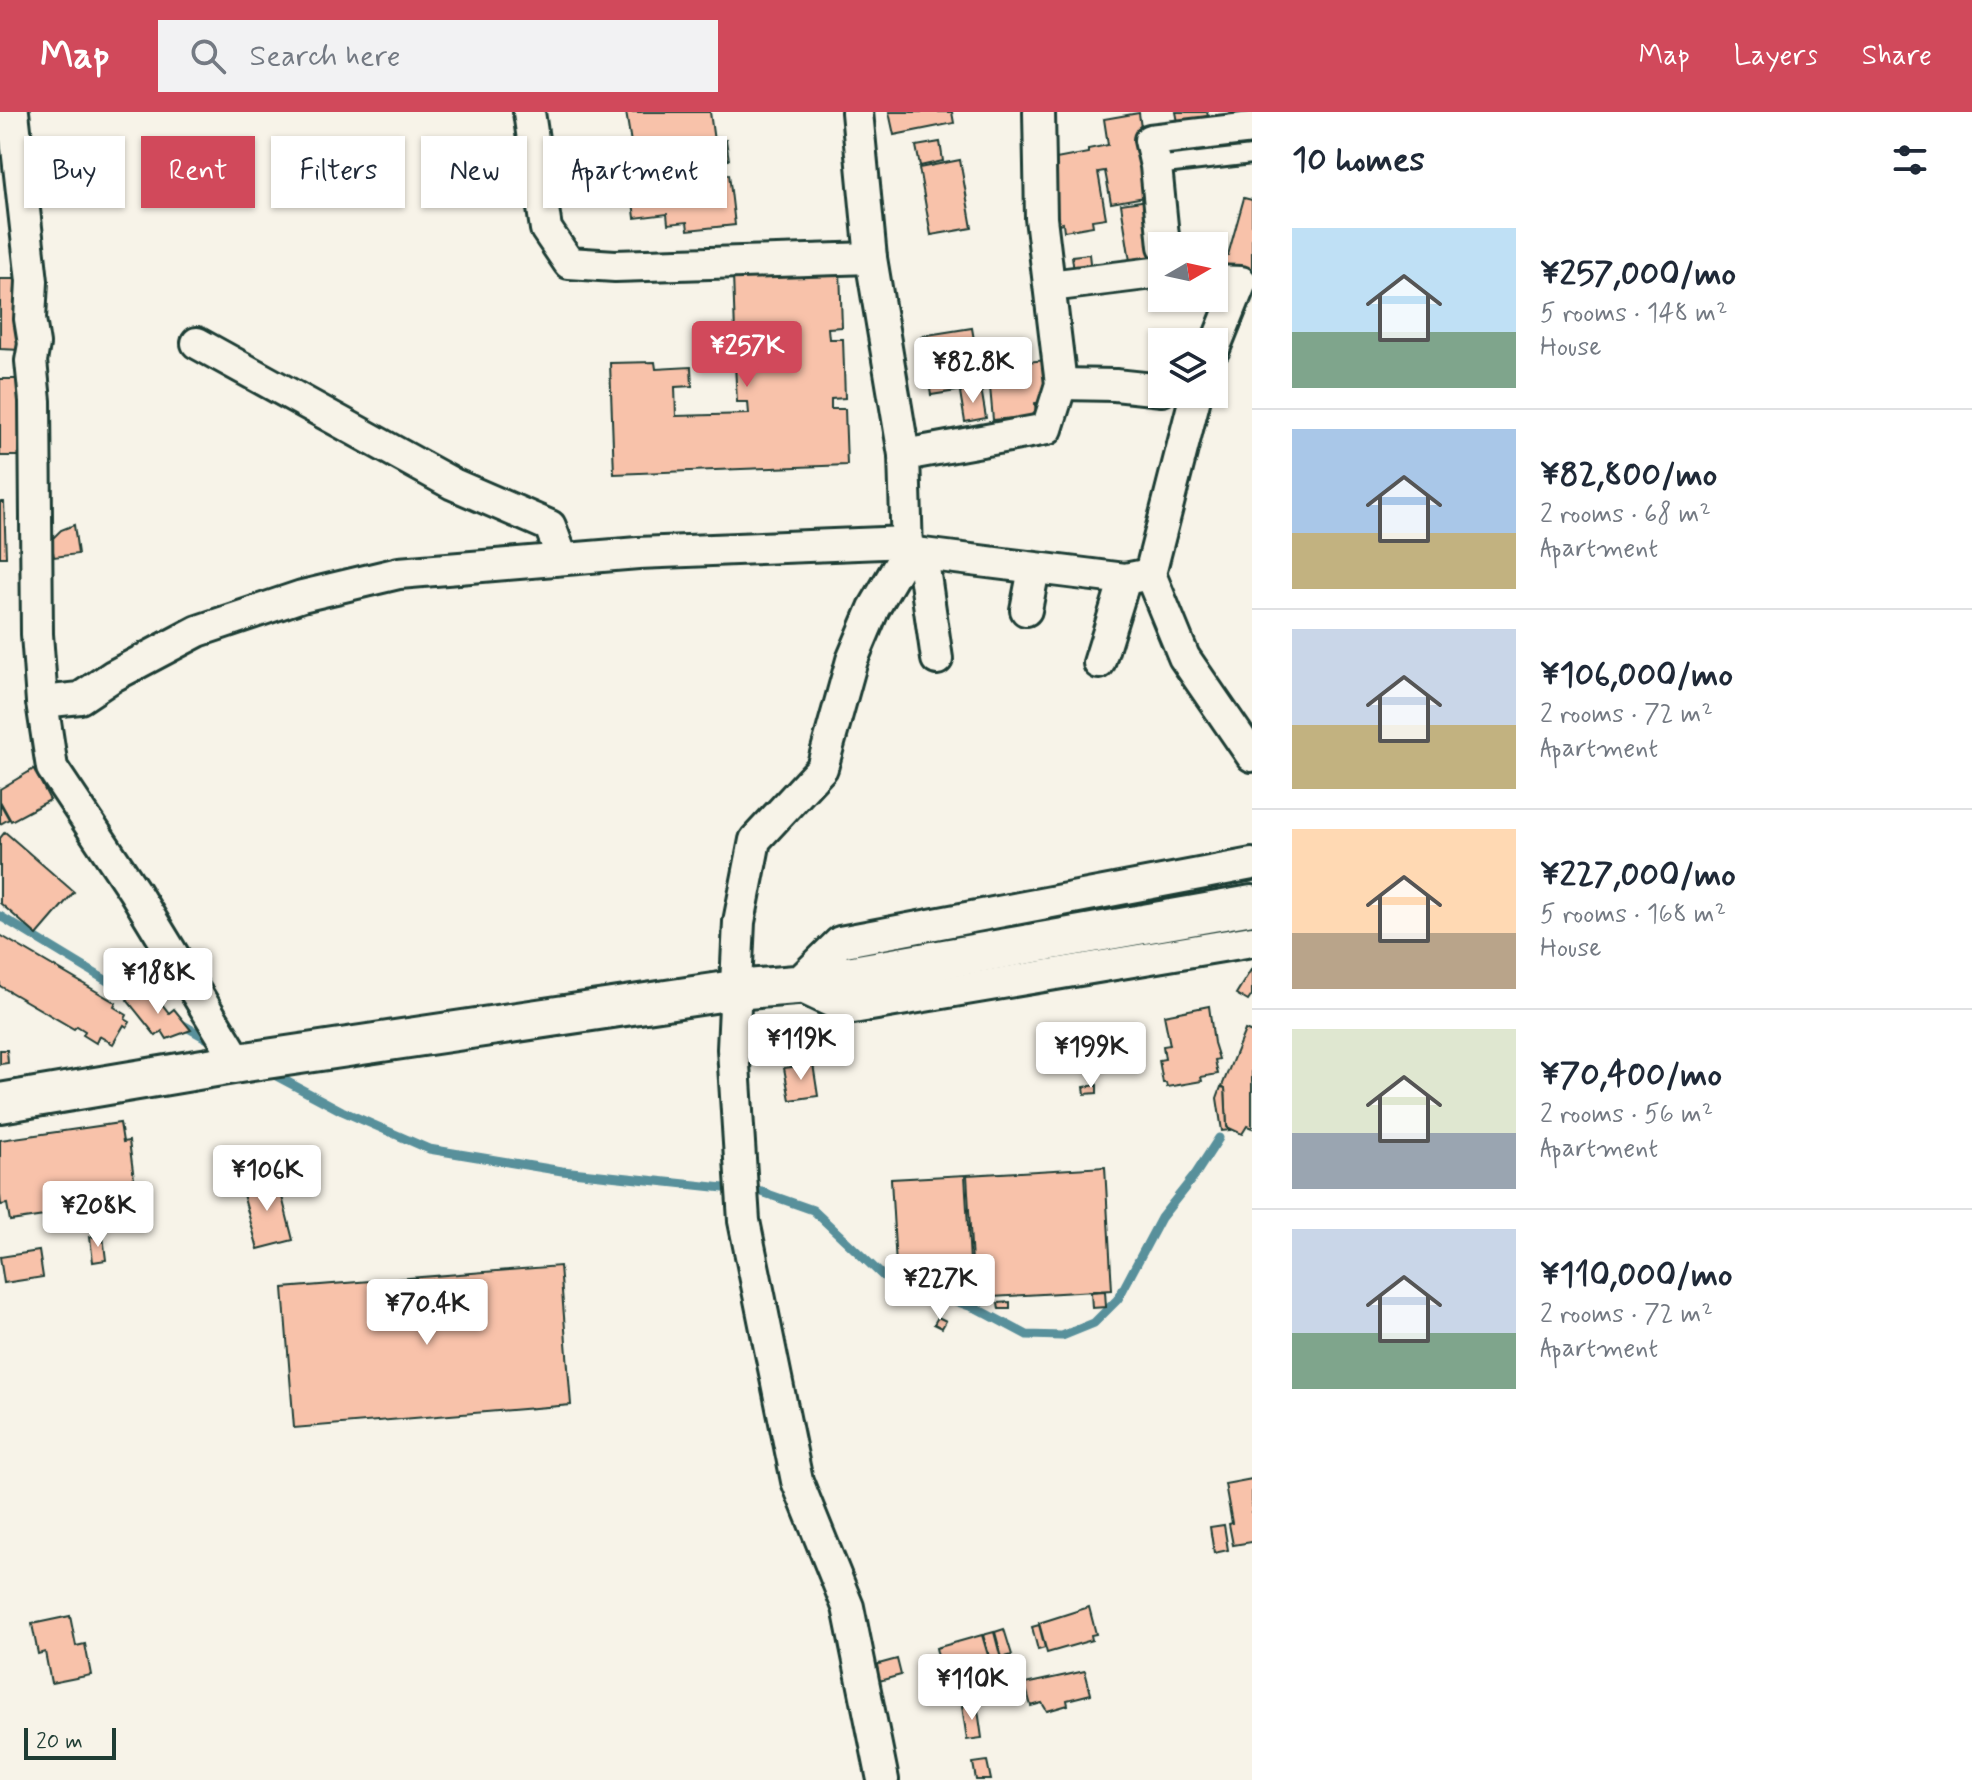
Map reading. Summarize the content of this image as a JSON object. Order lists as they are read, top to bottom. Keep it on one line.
{"scale_bar":"20 m","north":"right","page":{"header":"Map","search":"Search here","nav":["Map","Layers","Share"],"heading":"10 homes","chip":["Buy","Rent","Filters","New","Apartment"],"list":[{"name":"¥257,000/mo","note":"5 rooms · 148 m² · House"},{"name":"¥82,800/mo","note":"2 rooms · 68 m² · Apartment"},{"name":"¥106,000/mo","note":"2 rooms · 72 m² · Apartment"},{"name":"¥227,000/mo","note":"5 rooms · 168 m² · House"},{"name":"¥70,400/mo","note":"2 rooms · 56 m² · Apartment"},{"name":"¥110,000/mo","note":"2 rooms · 72 m² · Apartment"}],"price":["¥257K","¥82.8K","¥188K","¥119K","¥199K","¥106K","¥208K","¥227K","¥70.4K","¥110K"],"scale":"20 m"}}
